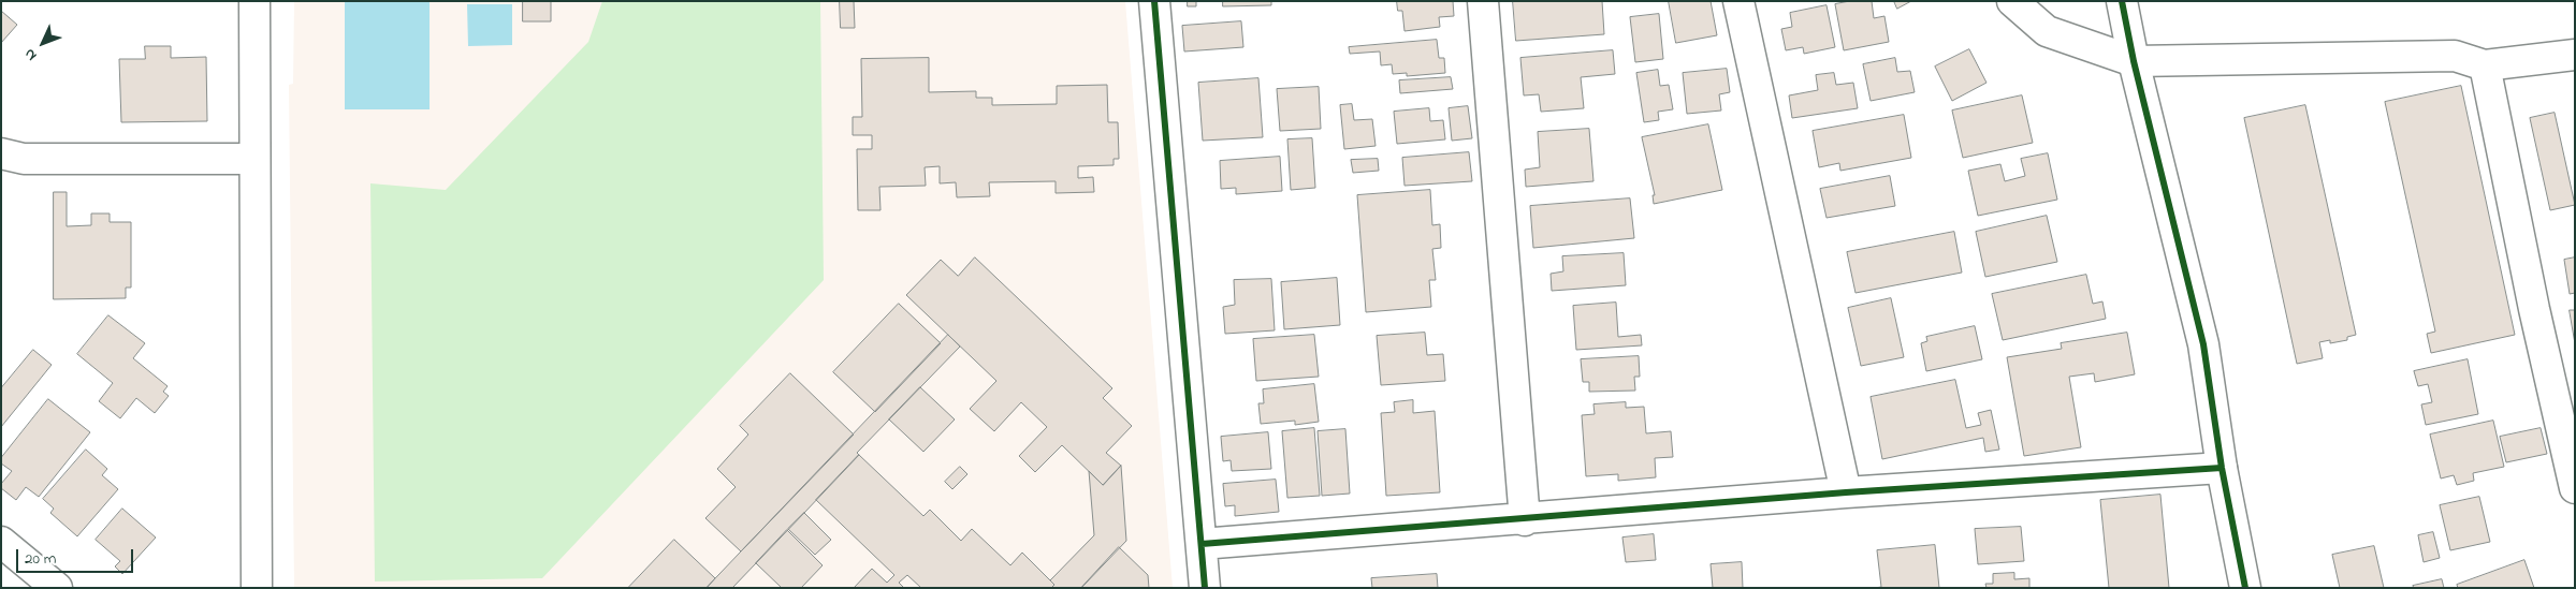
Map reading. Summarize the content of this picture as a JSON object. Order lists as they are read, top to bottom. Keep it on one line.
{"scale_bar":"20 m","north":"bottom left"}
